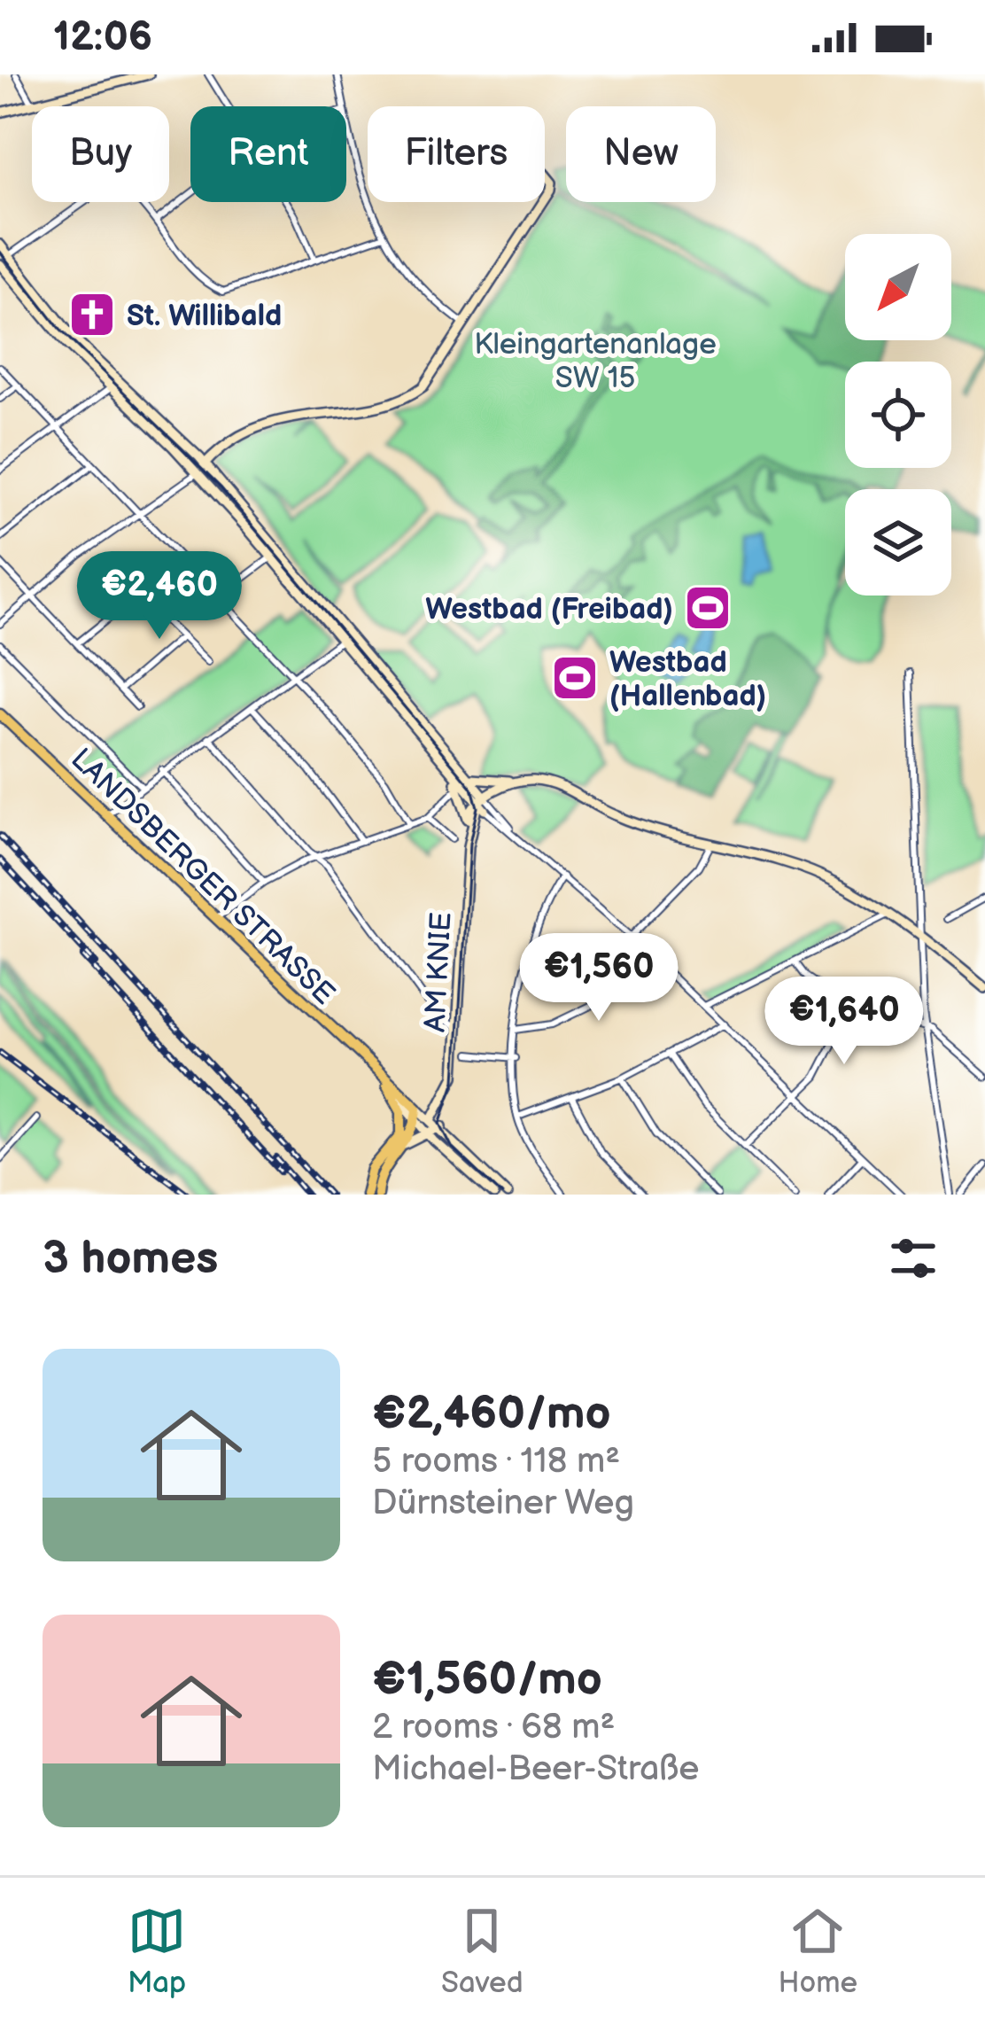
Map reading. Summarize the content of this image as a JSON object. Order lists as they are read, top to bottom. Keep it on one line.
{"streets":{"main road":["LANDSBERGER STRASSE","AM KNIE"]},"crossings":[["LANDSBERGER STRASSE","AM KNIE"]],"parks":["Kleingartenanlage SW 15"],"places":{"church":["St. Willibald"],"sports":["Westbad (Freibad)","Westbad (Hallenbad)"]},"north":"bottom left","page":{"status":"12:06","chip":["Buy","Rent","Filters","New"],"price":["€2,460","€1,560","€1,640"],"heading":"3 homes","list":[{"name":"€2,460/mo","note":"5 rooms · 118 m² · Dürnsteiner Weg"},{"name":"€1,560/mo","note":"2 rooms · 68 m² · Michael-Beer-Straße"}],"tabs":["Map","Saved","Home"]}}
